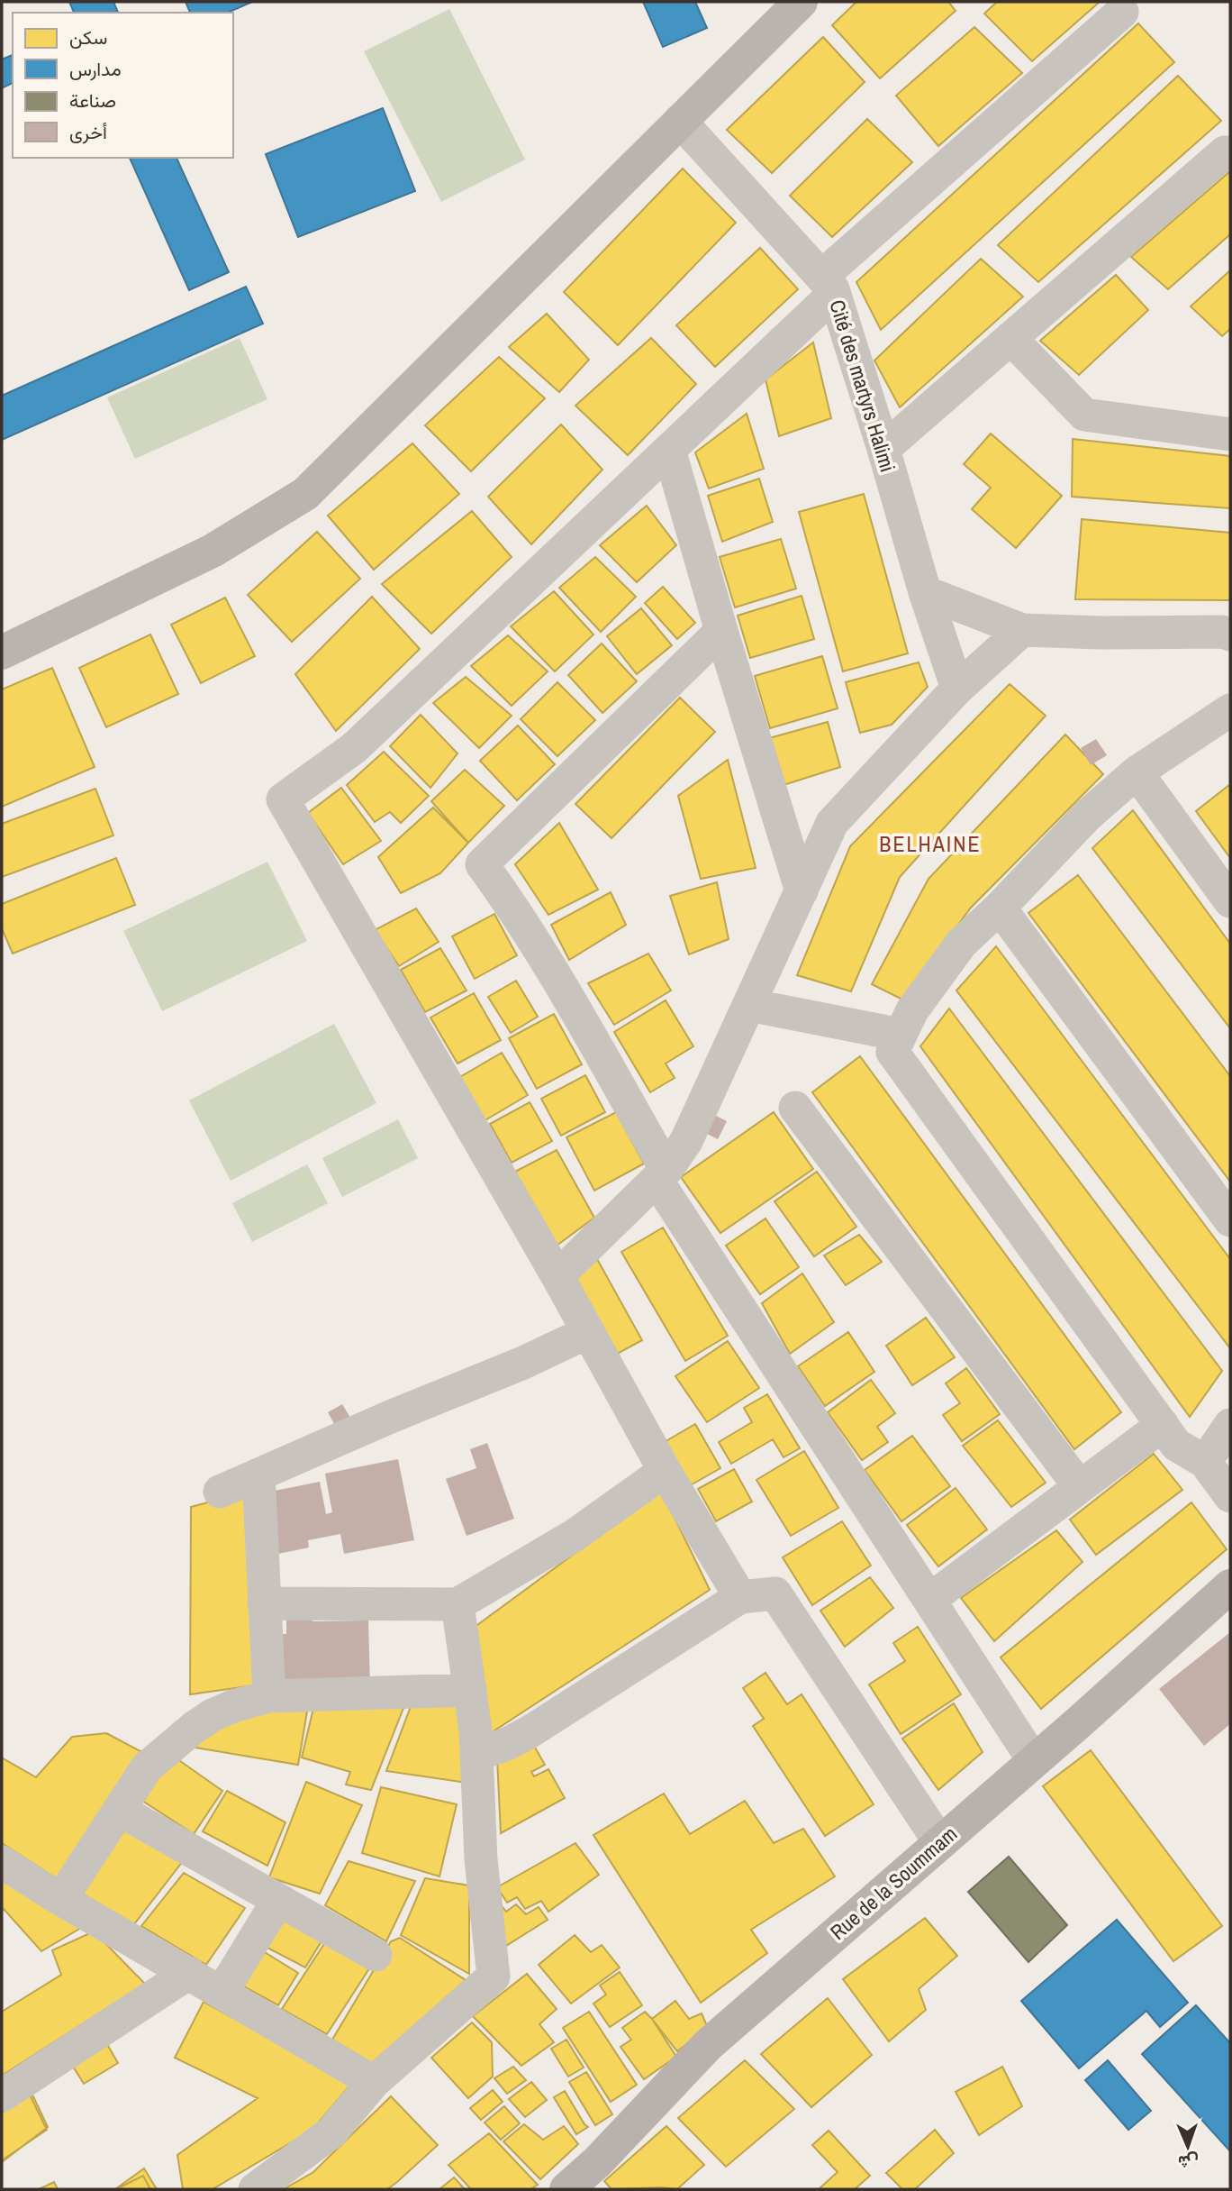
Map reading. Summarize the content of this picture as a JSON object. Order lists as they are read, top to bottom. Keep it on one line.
{"streets":{"main road":["Rue de la Soummam"],"street":["Cité des martyrs Halimi"]},"districts":["BELHAINE"],"legend":["سكن","مدارس","صناعة","أخرى"],"north":"bottom"}
